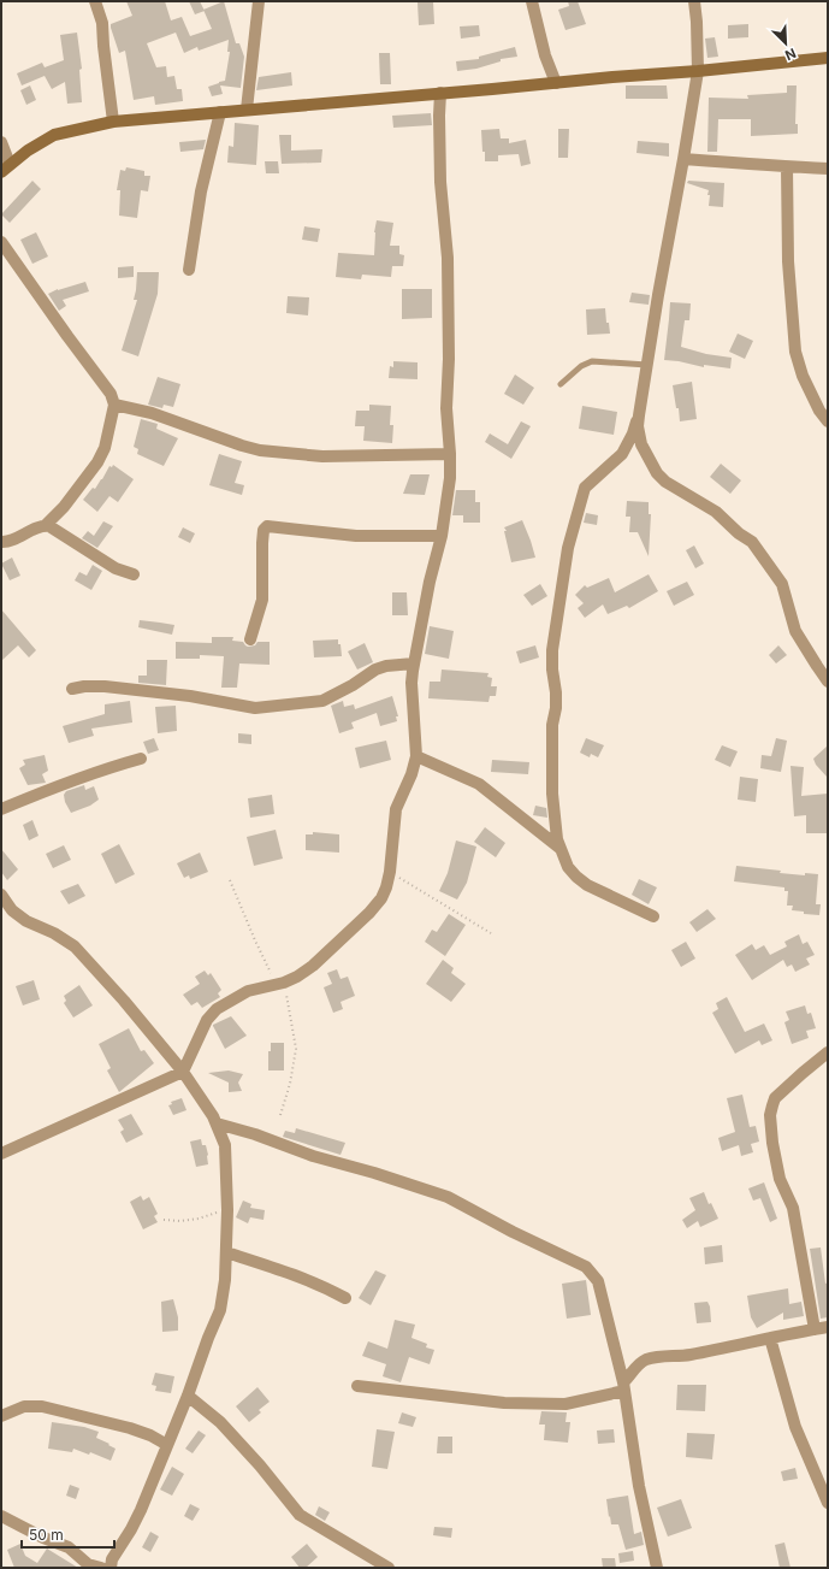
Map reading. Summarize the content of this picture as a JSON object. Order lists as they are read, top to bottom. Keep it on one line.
{"scale_bar":"50 m","north":"bottom right"}
